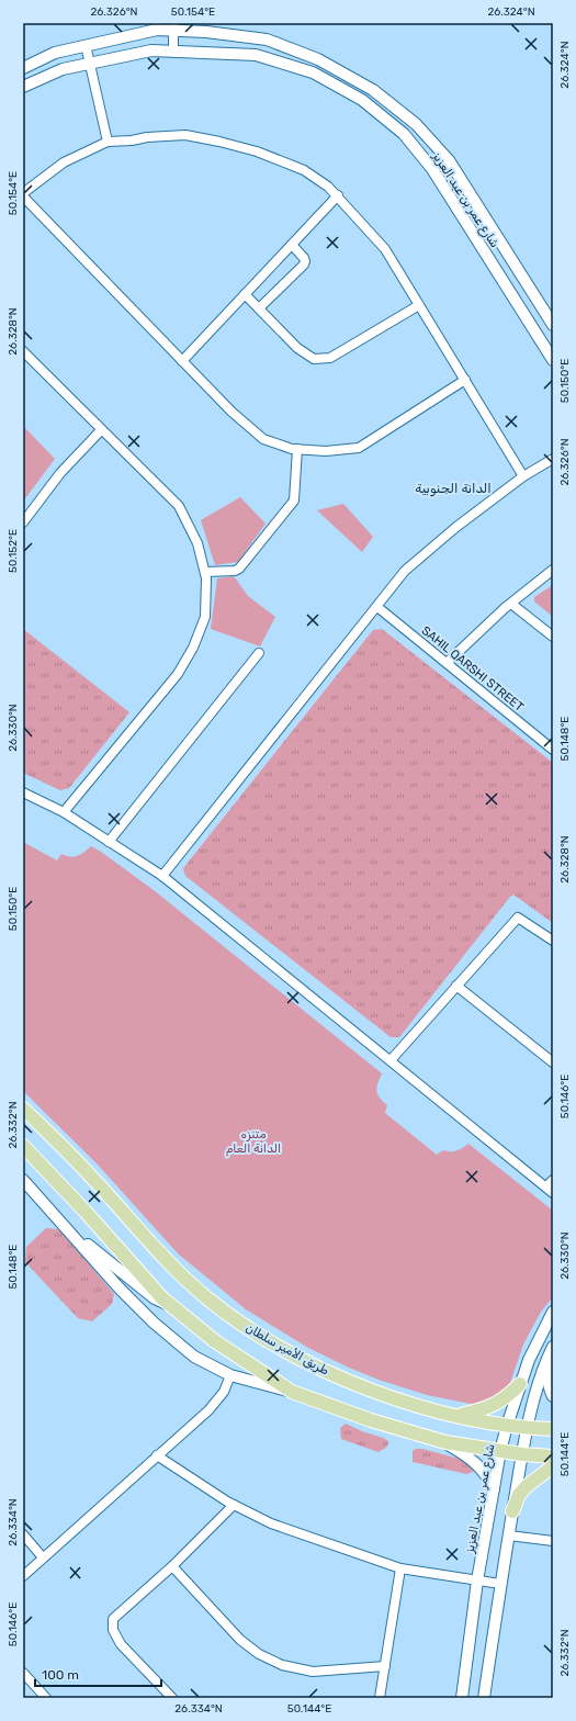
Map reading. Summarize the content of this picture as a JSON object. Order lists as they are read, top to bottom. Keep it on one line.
{"streets":{"main road":["طريق الأمير سلطان"],"street":["شارع عمر بن عبد العزيز","SAHIL QARSHI STREET"]},"crossings":[["شارع عمر بن عبد العزيز","طريق الأمير سلطان"]],"districts":["الدانة الجنوبية"],"parks":["متنزه الدانة العام"],"scale_bar":"100 m","coordinates":["26.326°N","50.154°E","26.324°N","26.328°N","50.150°E","50.152°E","26.330°N","50.148°E","50.146°E","26.332°N","50.144°E","26.334°N"]}
